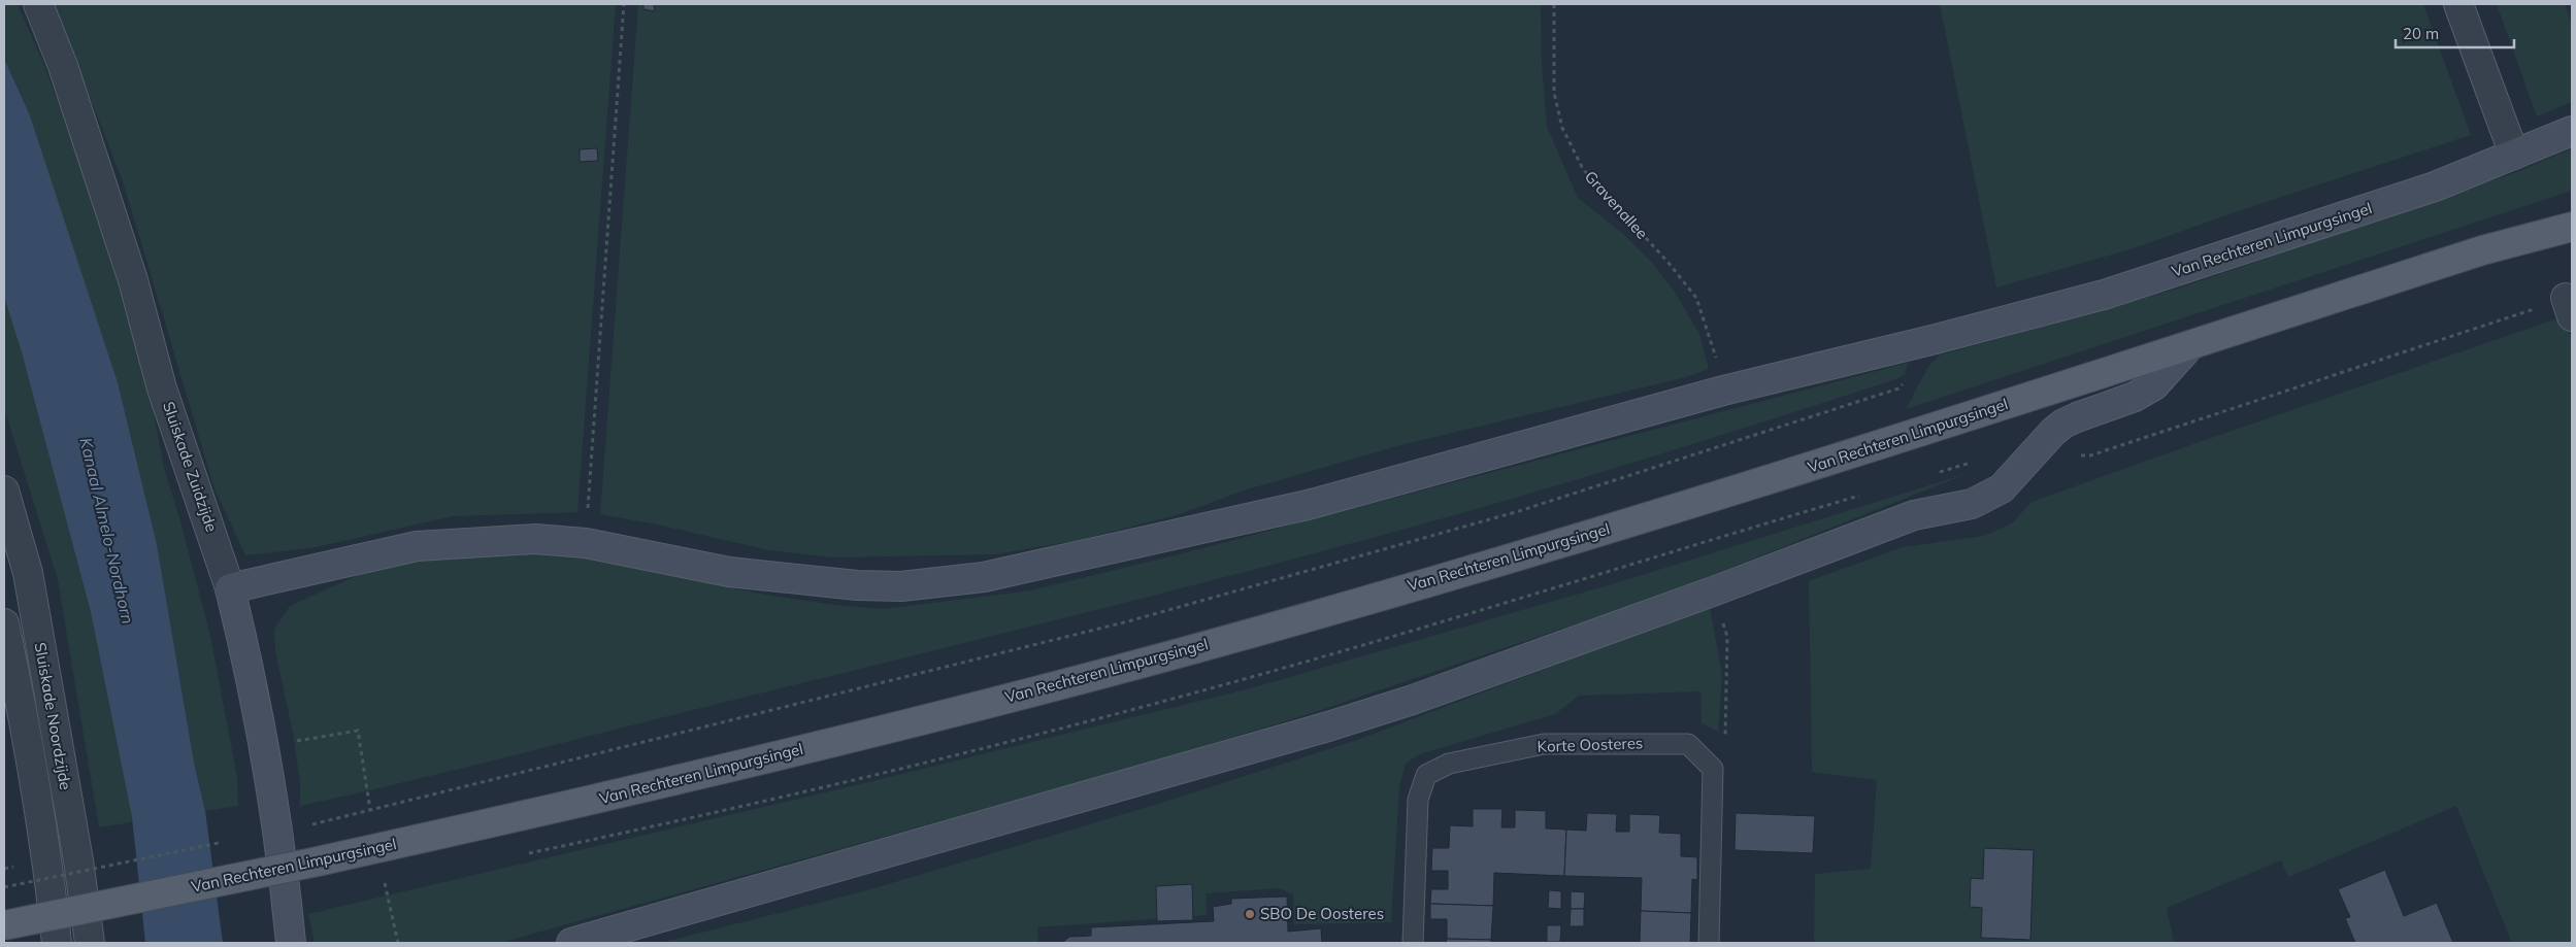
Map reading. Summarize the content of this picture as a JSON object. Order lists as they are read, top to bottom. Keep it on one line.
{"streets":{"main road":["Van Rechteren Limpurgsingel","Sluiskade Zuidzijde"],"street":["Sluiskade Noordzijde"],"lane":["Korte Oosteres"],"path":["Gravenallee"]},"crossings":[["Gravenallee","Van Rechteren Limpurgsingel"],["Van Rechteren Limpurgsingel","Sluiskade Zuidzijde"]],"water":["Kanaal Almelo-Nordhorn"],"places":["SBO De Oosteres"],"scale_bar":"20 m"}
